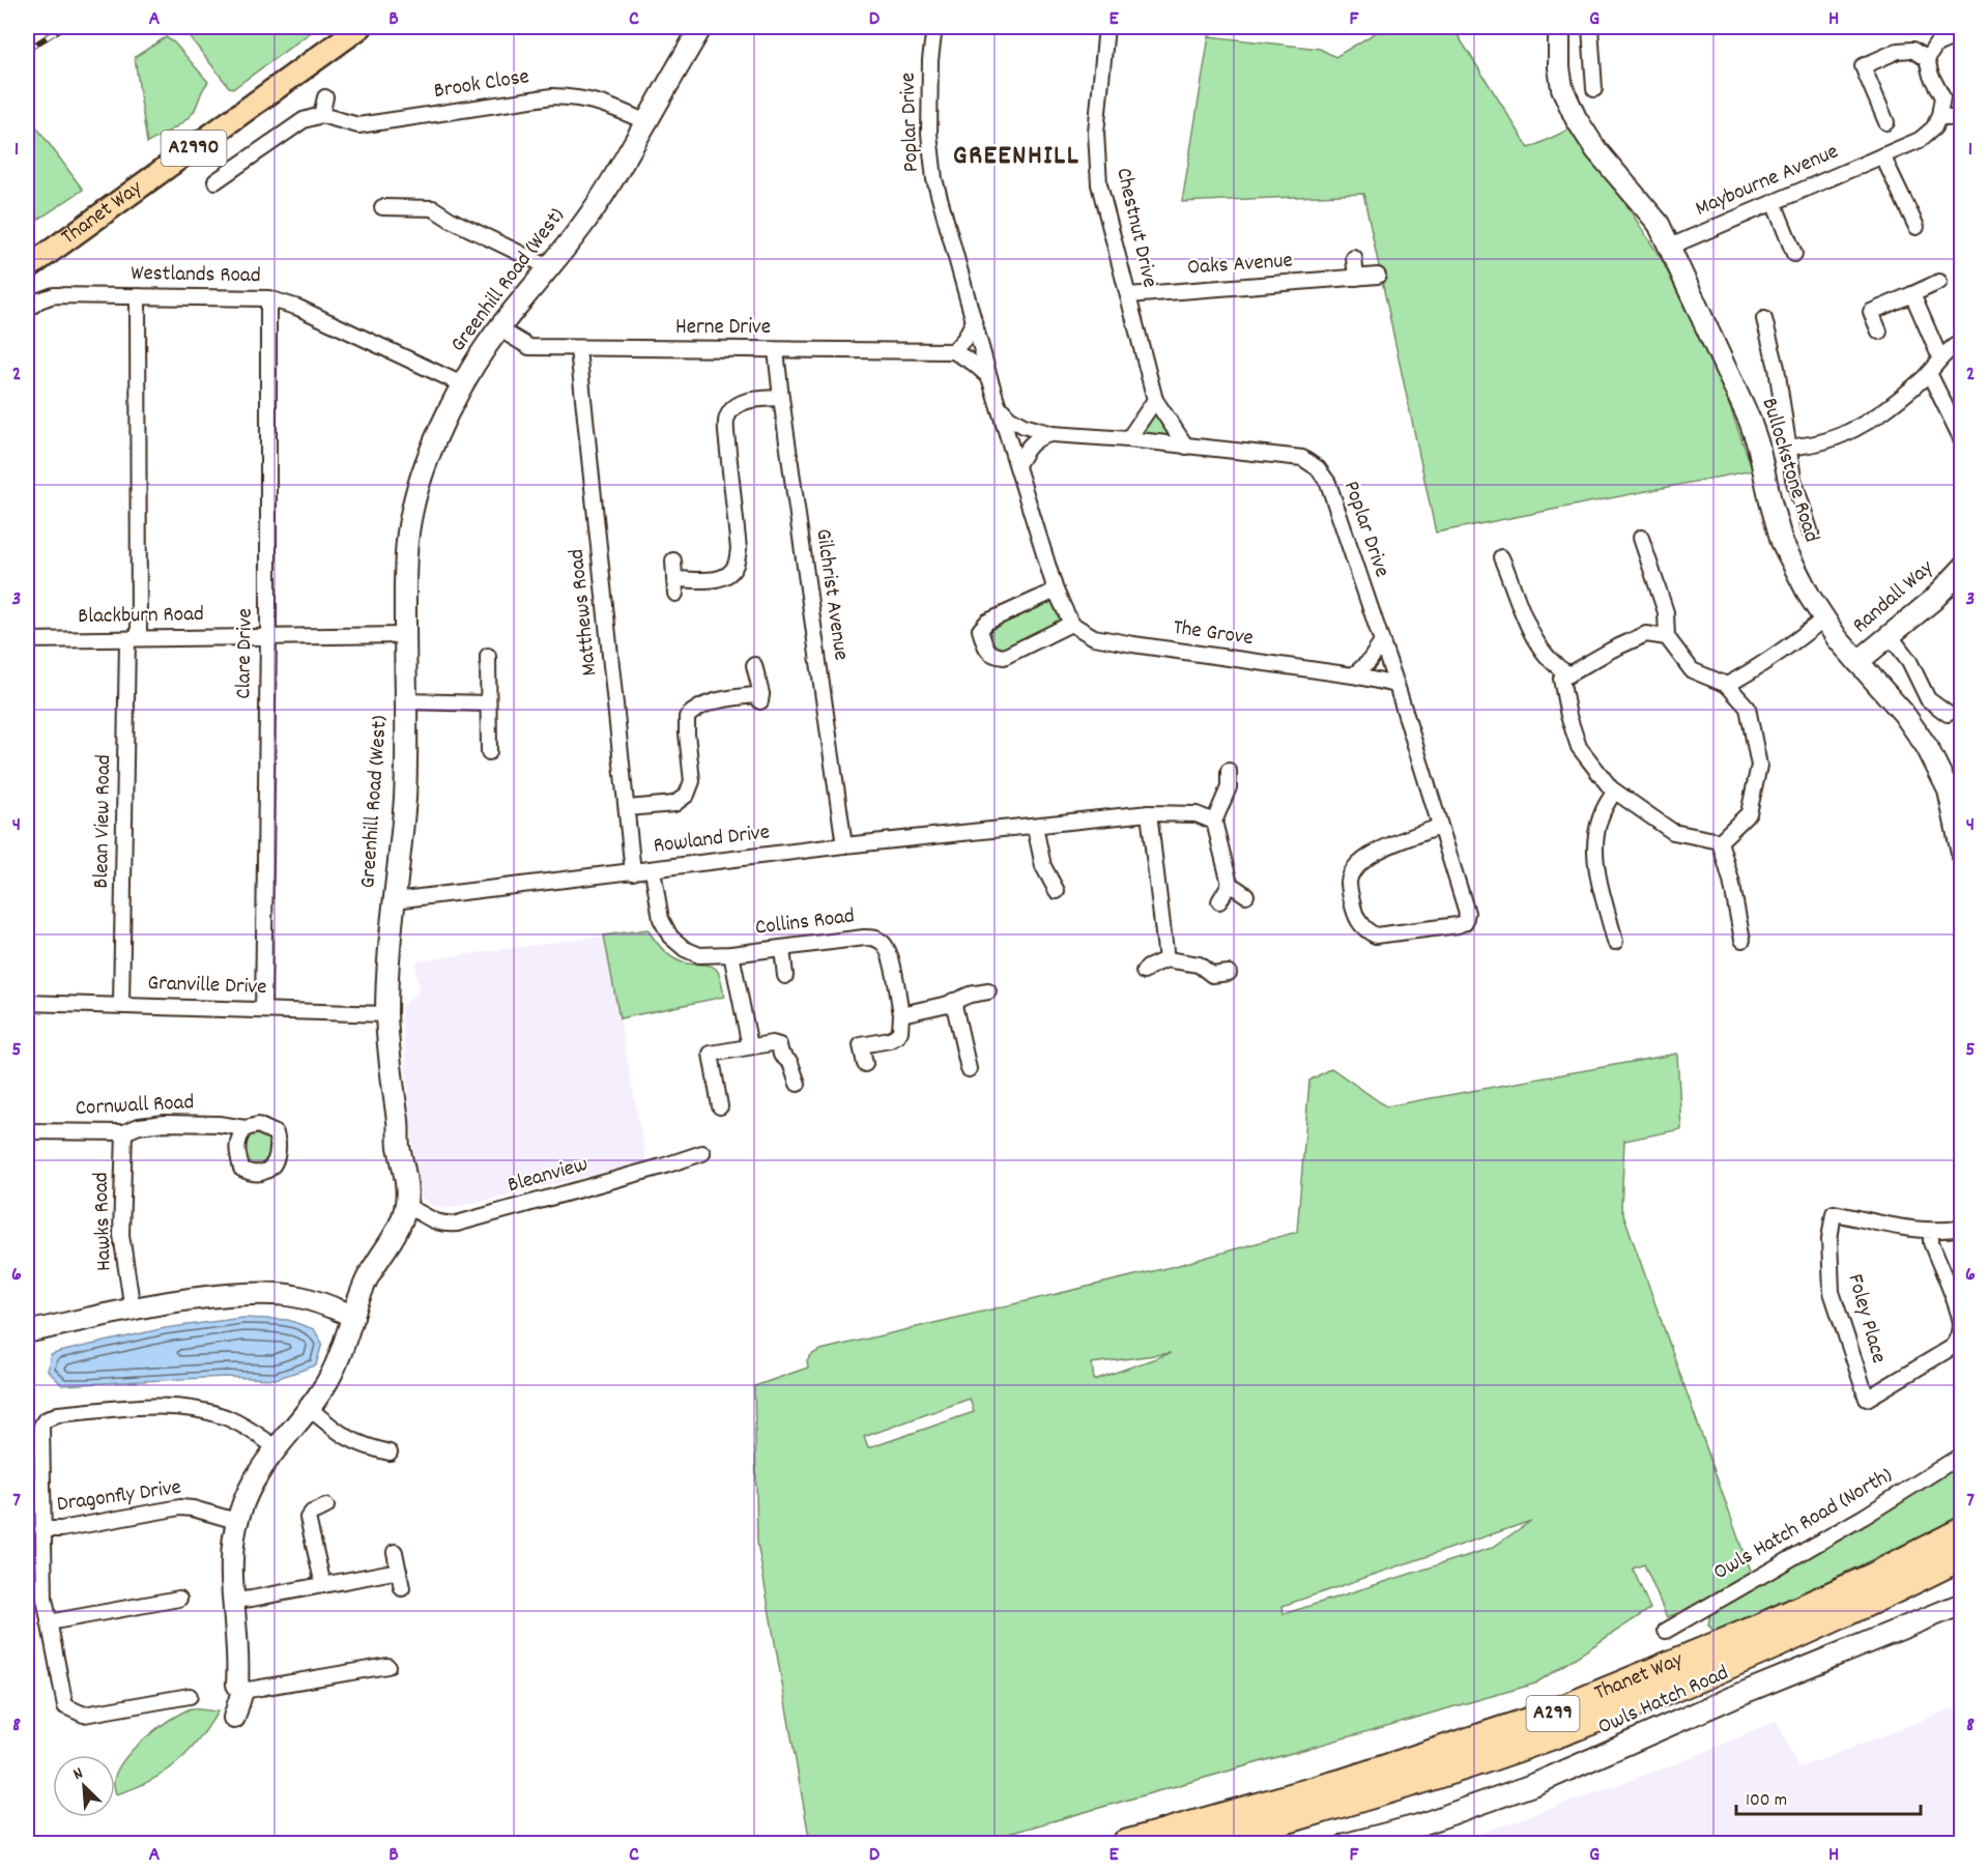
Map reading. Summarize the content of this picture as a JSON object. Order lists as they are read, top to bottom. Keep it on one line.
{"streets":{"highway":["Thanet Way","A299"],"main road":["A2990"],"street":["Brook Close","Poplar Drive","Maybourne Avenue","Chestnut Drive","Oaks Avenue","Westlands Road","Greenhill Road (West)","Herne Drive","Bullockstone Road","Gilchrist Avenue","Randall Way","Matthews Road","Blackburn Road","The Grove","Clare Drive","Blean View Road","Rowland Drive","Collins Road","Granville Drive","Cornwall Road","Bleanview","Hawks Road","Foley Place","Dragonfly Drive","Owls Hatch Road (North)","Owls Hatch Road"]},"crossings":[["Brook Close","Greenhill Road (West)"],["Poplar Drive","Chestnut Drive"],["Poplar Drive","The Grove"],["Maybourne Avenue","Bullockstone Road"],["Chestnut Drive","Oaks Avenue"],["Westlands Road","Greenhill Road (West)"],["Westlands Road","Clare Drive"],["Westlands Road","Blean View Road"],["Greenhill Road (West)","Herne Drive"],["Greenhill Road (West)","Blackburn Road"],["Greenhill Road (West)","Rowland Drive"],["Greenhill Road (West)","Granville Drive"],["Greenhill Road (West)","Bleanview"],["Greenhill Road (West)","Dragonfly Drive"],["Herne Drive","Gilchrist Avenue"],["Herne Drive","Matthews Road"],["Bullockstone Road","Randall Way"],["Gilchrist Avenue","Rowland Drive"],["Matthews Road","Rowland Drive"],["Blackburn Road","Clare Drive"],["Blackburn Road","Blean View Road"],["Clare Drive","Granville Drive"],["Blean View Road","Granville Drive"],["Rowland Drive","Collins Road"],["Cornwall Road","Hawks Road"]],"districts":["GREENHILL"],"scale_bar":"100 m","north":"top left","grid":{"columns":["A","B","C","D","E","F","G","H"],"rows":["1","2","3","4","5","6","7","8"]}}
